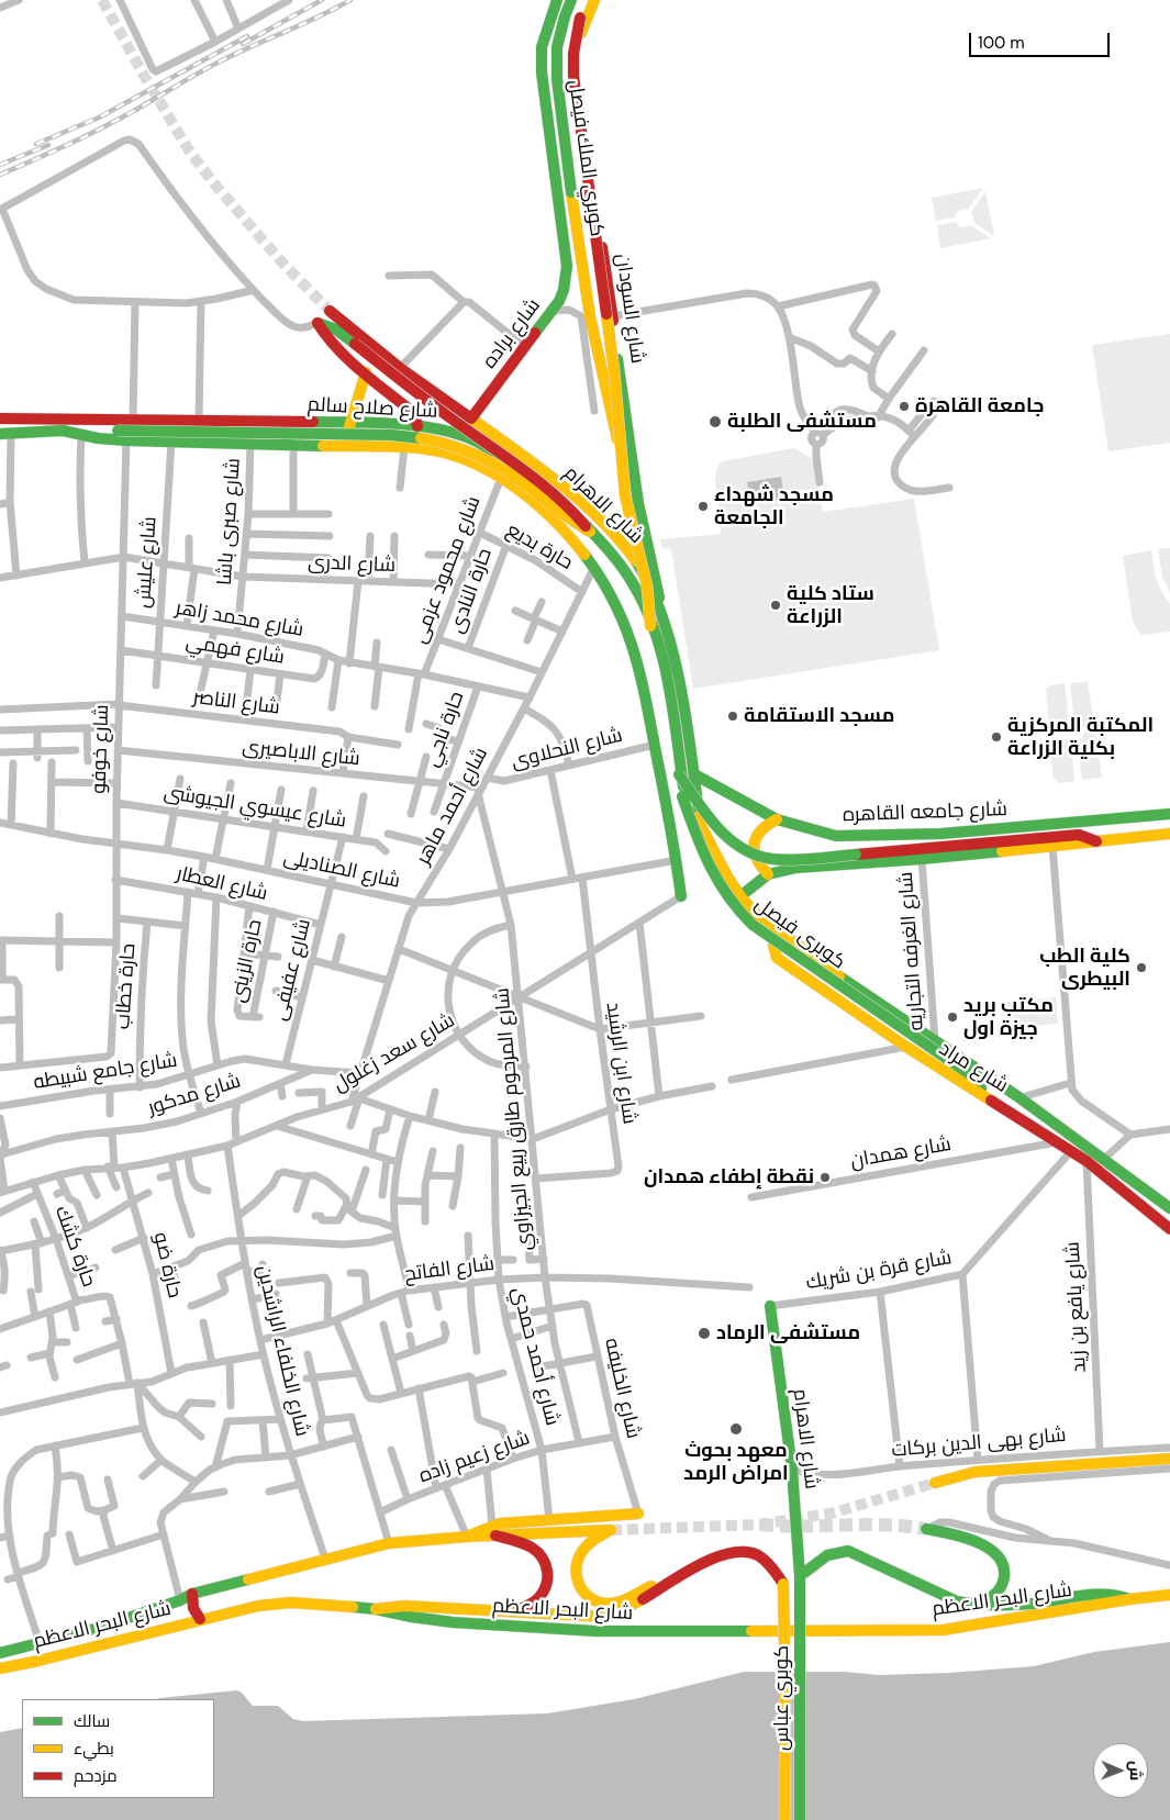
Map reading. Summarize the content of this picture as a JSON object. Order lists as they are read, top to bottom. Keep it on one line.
{"streets":{"main road":["كوبري الملك فيصل","شارع السودان","شارع براده","شارع صلاح سالم","شارع الاهرام","شارع جامعه القاهره","كوبرى فيصل","شارع مراد","شارع بهى الدين بركات","شارع البحر الاعظم","كوبري عباس"],"street":["شارع صبرى باشا","حارة بديع","شارع عليش","شارع الدرى","شارع محمود عزمى","حارة النادى","شارع محمد زاهر","شارع فهمي","شارع الناصر","حارة ناجي","شارع خوفو","شارع النحلاوى","شارع الاباصيرى","شارع أحمد ماهر","شارع عيسوي الجيوشى","شارع الصناديلى","شارع العطار","شارع الغرفه التجاريه","حارة الزينى","شارع عفيفى","حارة خطاب","شارع سعد زغلول","شارع ابن الرشيد","شارع جامع شبيطه","شارع مدكور","شارع المرحوم طارق ربيع الجيزاوي","شارع همدان","حارة كشك","حارة ضو","شارع الفاتح","شارع قرة بن شريك","شارع يافع بن زيد","شارع الخلفاء الراشدين","شارع أحمد حمدي","شارع الخليفه","شارع زعيم زاده"]},"crossings":[["كوبري الملك فيصل","شارع السودان"],["كوبري الملك فيصل","كوبرى فيصل"],["شارع السودان","شارع الاهرام"],["شارع براده","شارع الاهرام"],["شارع صلاح سالم","شارع صبرى باشا"],["شارع صلاح سالم","شارع عليش"],["شارع صلاح سالم","شارع محمود عزمى"],["شارع صلاح سالم","شارع خوفو"],["شارع صلاح سالم","كوبرى فيصل"],["شارع صلاح سالم","شارع مراد"],["شارع الاهرام","شارع جامعه القاهره"],["شارع الاهرام","شارع مراد"],["شارع الاهرام","شارع قرة بن شريك"],["شارع الاهرام","شارع بهى الدين بركات"],["شارع الاهرام","كوبري عباس"],["شارع صبرى باشا","شارع الدرى"],["شارع صبرى باشا","شارع محمد زاهر"],["حارة بديع","شارع محمود عزمى"],["حارة بديع","حارة النادى"],["حارة بديع","شارع أحمد ماهر"],["شارع عليش","شارع الدرى"],["شارع عليش","شارع محمد زاهر"],["شارع عليش","شارع فهمي"],["شارع الدرى","شارع محمود عزمى"],["شارع الدرى","شارع خوفو"],["شارع محمود عزمى","شارع محمد زاهر"],["شارع محمد زاهر","شارع فهمي"],["شارع محمد زاهر","حارة ناجي"],["شارع محمد زاهر","شارع خوفو"],["شارع محمد زاهر","شارع أحمد ماهر"],["شارع فهمي","شارع خوفو"],["شارع الناصر","شارع خوفو"],["حارة ناجي","شارع الاباصيرى"],["شارع خوفو","شارع الاباصيرى"],["شارع خوفو","شارع عيسوي الجيوشى"],["شارع خوفو","شارع الصناديلى"],["شارع خوفو","شارع العطار"],["شارع النحلاوى","شارع أحمد ماهر"],["شارع الاباصيرى","شارع أحمد ماهر"],["شارع الاباصيرى","شارع المرحوم طارق ربيع الجيزاوي"],["شارع أحمد ماهر","شارع الصناديلى"],["شارع أحمد ماهر","شارع سعد زغلول"],["شارع أحمد ماهر","شارع مدكور"],["شارع أحمد ماهر","شارع المرحوم طارق ربيع الجيزاوي"],["شارع عيسوي الجيوشى","شارع عفيفى"],["شارع الصناديلى","شارع عفيفى"],["شارع الصناديلى","شارع ابن الرشيد"],["شارع الصناديلى","شارع المرحوم طارق ربيع الجيزاوي"],["شارع العطار","حارة الزينى"],["شارع العطار","شارع عفيفى"],["كوبرى فيصل","شارع مراد"],["شارع الغرفه التجاريه","شارع مراد"],["شارع عفيفى","شارع جامع شبيطه"],["حارة خطاب","شارع جامع شبيطه"],["شارع سعد زغلول","شارع ابن الرشيد"],["شارع سعد زغلول","شارع المرحوم طارق ربيع الجيزاوي"],["شارع سعد زغلول","حارة كشك"],["شارع سعد زغلول","حارة ضو"],["شارع سعد زغلول","شارع الخلفاء الراشدين"],["شارع ابن الرشيد","شارع المرحوم طارق ربيع الجيزاوي"],["شارع مراد","شارع همدان"],["شارع مراد","شارع قرة بن شريك"],["شارع مراد","شارع يافع بن زيد"],["شارع جامع شبيطه","شارع مدكور"],["شارع المرحوم طارق ربيع الجيزاوي","شارع الفاتح"],["شارع المرحوم طارق ربيع الجيزاوي","شارع الخليفه"],["شارع المرحوم طارق ربيع الجيزاوي","شارع زعيم زاده"],["شارع الفاتح","شارع الخلفاء الراشدين"],["شارع الفاتح","شارع أحمد حمدي"],["شارع يافع بن زيد","شارع بهى الدين بركات"],["شارع الخلفاء الراشدين","شارع البحر الاعظم"],["شارع أحمد حمدي","شارع زعيم زاده"],["شارع الخليفه","شارع زعيم زاده"]],"places":["جامعة القاهرة","مستشفى الطلبة","مسجد شهداء الجامعة","ستاد كلية الزراعة","مسجد الاستقامة","المكتبة المركزية بكلية الزراعة","كلية الطب البيطرى","مكتب بريد جيزة اول","نقطة إطفاء همدان","مستشفى الرماد","معهد بحوث امراض الرمد"],"legend":["سالك","بطيء","مزدحم"],"scale_bar":"100 m","north":"right"}
